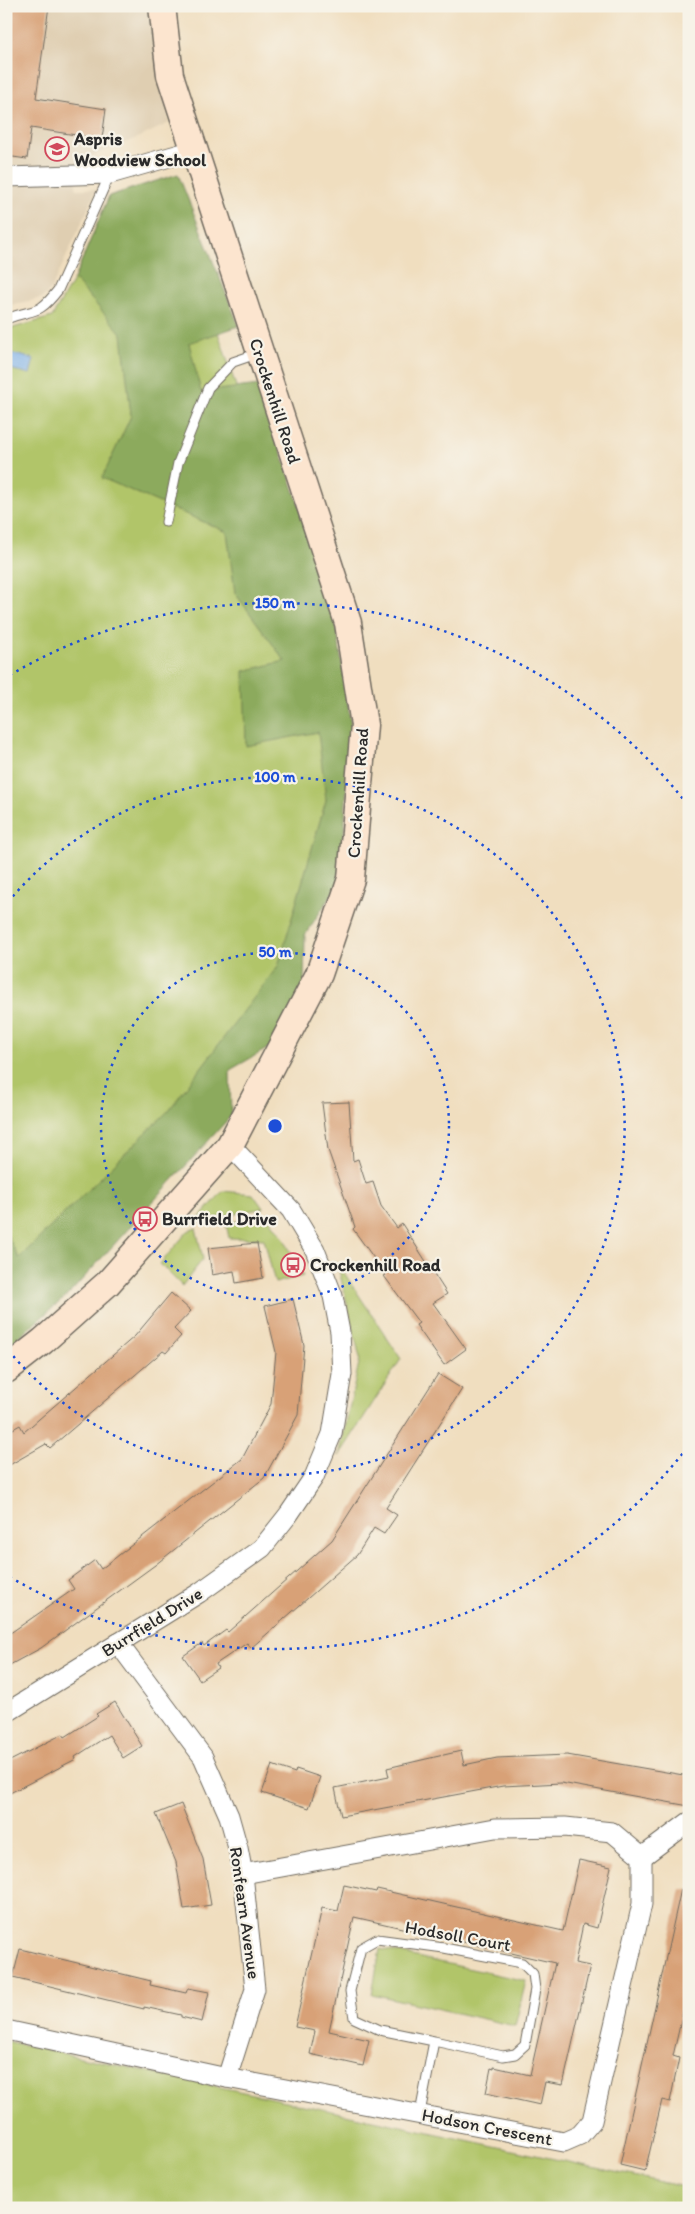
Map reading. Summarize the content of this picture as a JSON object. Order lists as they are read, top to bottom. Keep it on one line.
{"streets":{"main road":["Crockenhill Road"],"street":["Burrfield Drive","Ronfearn Avenue","Hodson Crescent"],"lane":["Hodsoll Court"]},"crossings":[["Crockenhill Road","Burrfield Drive"],["Burrfield Drive","Ronfearn Avenue"],["Ronfearn Avenue","Hodson Crescent"]],"places":{"school or university":["Aspris Woodview School"],"bus stop":["Burrfield Drive","Crockenhill Road"]},"rings":["150 m","100 m","50 m"]}
